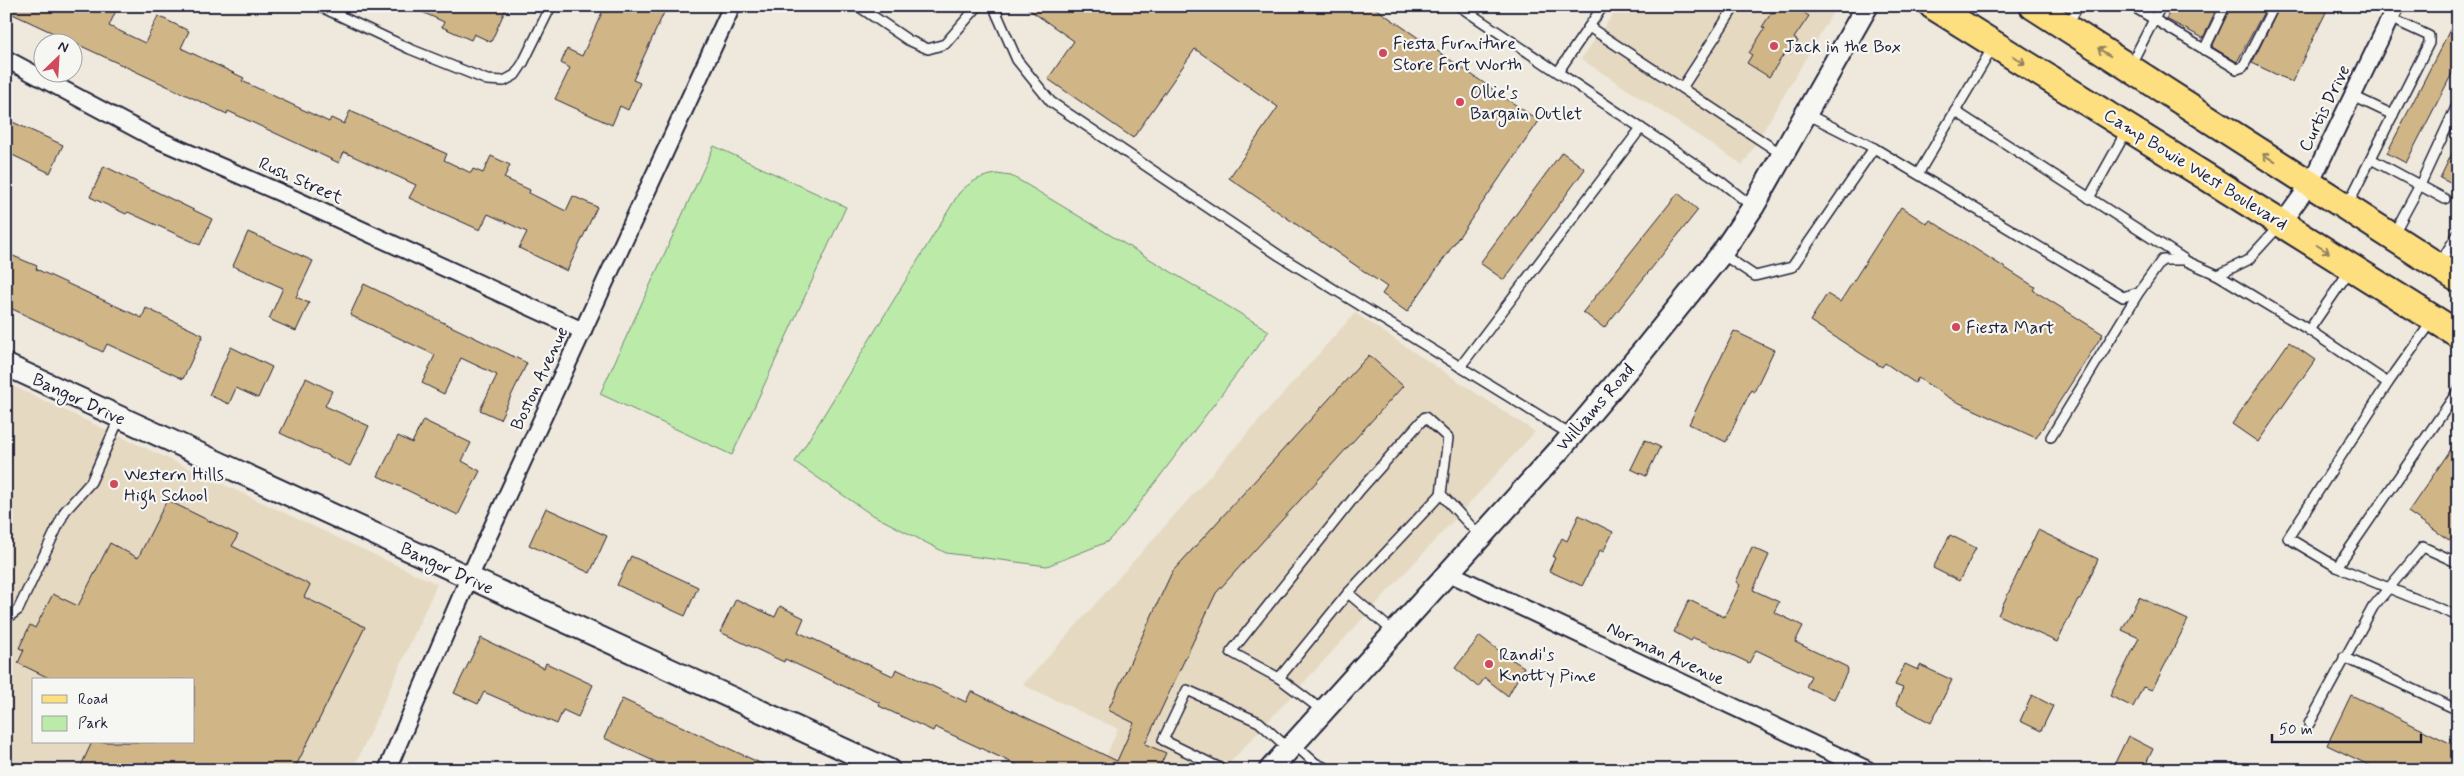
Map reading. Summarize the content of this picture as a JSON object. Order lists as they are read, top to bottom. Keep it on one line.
{"streets":{"main road":["Camp Bowie West Boulevard"],"street":["Curtis Drive","Rush Street","Boston Avenue","Bangor Drive","Williams Road","Norman Avenue"]},"crossings":[["Curtis Drive","Camp Bowie West Boulevard"],["Rush Street","Boston Avenue"],["Boston Avenue","Bangor Drive"],["Williams Road","Norman Avenue"]],"places":["Jack in the Box","Fiesta Furniture Store Fort Worth","Ollie's Bargain Outlet","Fiesta Mart","Western Hills High School","Randi's Knotty Pine"],"legend":["Road","Park"],"scale_bar":"50 m","north":"top right"}
